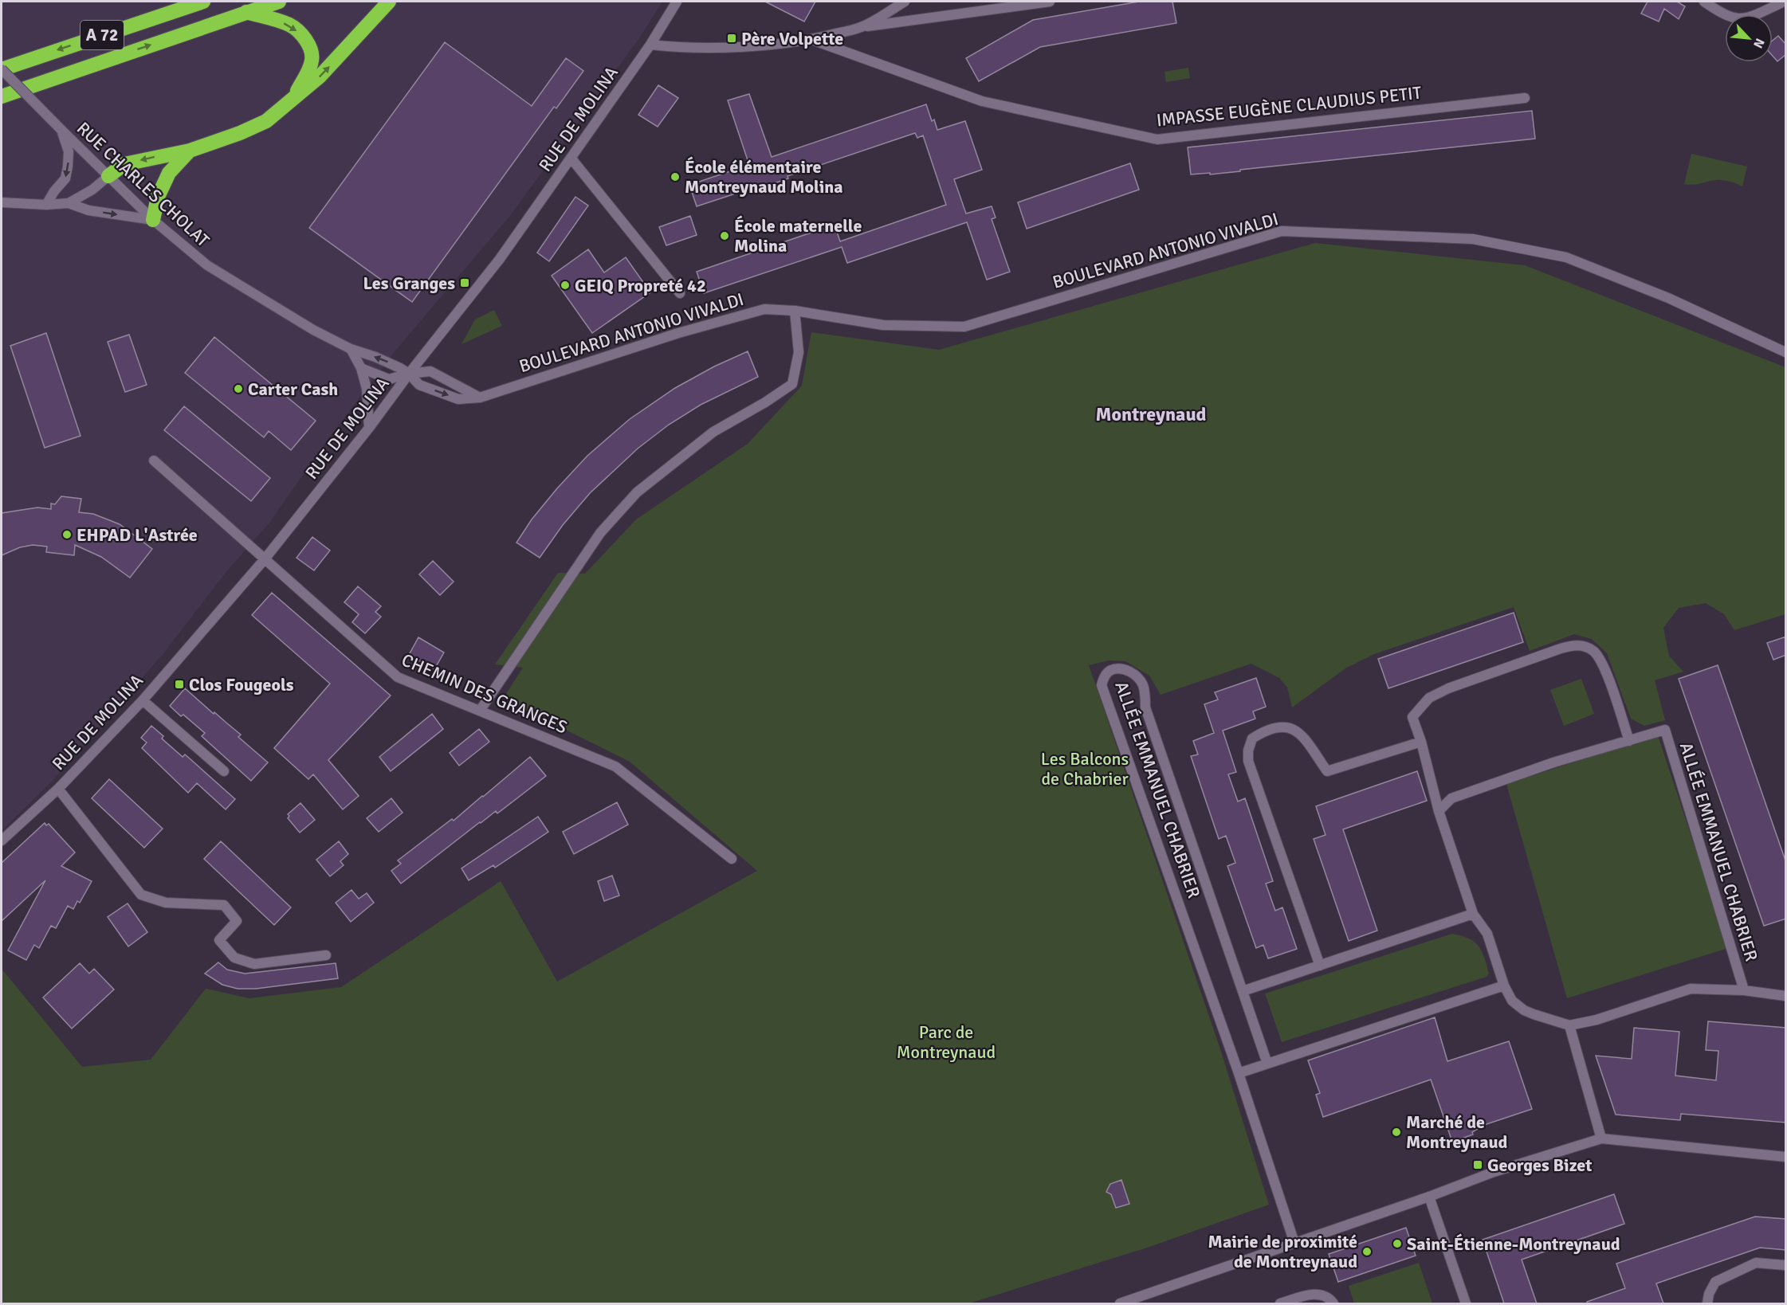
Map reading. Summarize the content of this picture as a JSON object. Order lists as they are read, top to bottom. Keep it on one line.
{"streets":{"highway":["A 72"],"street":["IMPASSE EUGÈNE CLAUDIUS PETIT","RUE DE MOLINA","RUE CHARLES CHOLAT","BOULEVARD ANTONIO VIVALDI","CHEMIN DES GRANGES","ALLÉE EMMANUEL CHABRIER"]},"crossings":[["A 72","RUE CHARLES CHOLAT"],["RUE DE MOLINA","RUE CHARLES CHOLAT"],["RUE DE MOLINA","BOULEVARD ANTONIO VIVALDI"],["RUE DE MOLINA","CHEMIN DES GRANGES"],["RUE CHARLES CHOLAT","BOULEVARD ANTONIO VIVALDI"]],"districts":["Montreynaud"],"parks":["Les Balcons de Chabrier","Parc de Montreynaud"],"places":{"transit":["Père Volpette","Les Granges","Clos Fougeols","Georges Bizet"],"other":["École élémentaire Montreynaud Molina","École maternelle Molina","GEIQ Propreté 42","Carter Cash","EHPAD L'Astrée","Marché de Montreynaud","Saint-Étienne-Montreynaud","Mairie de proximité de Montreynaud"]},"north":"bottom right"}
